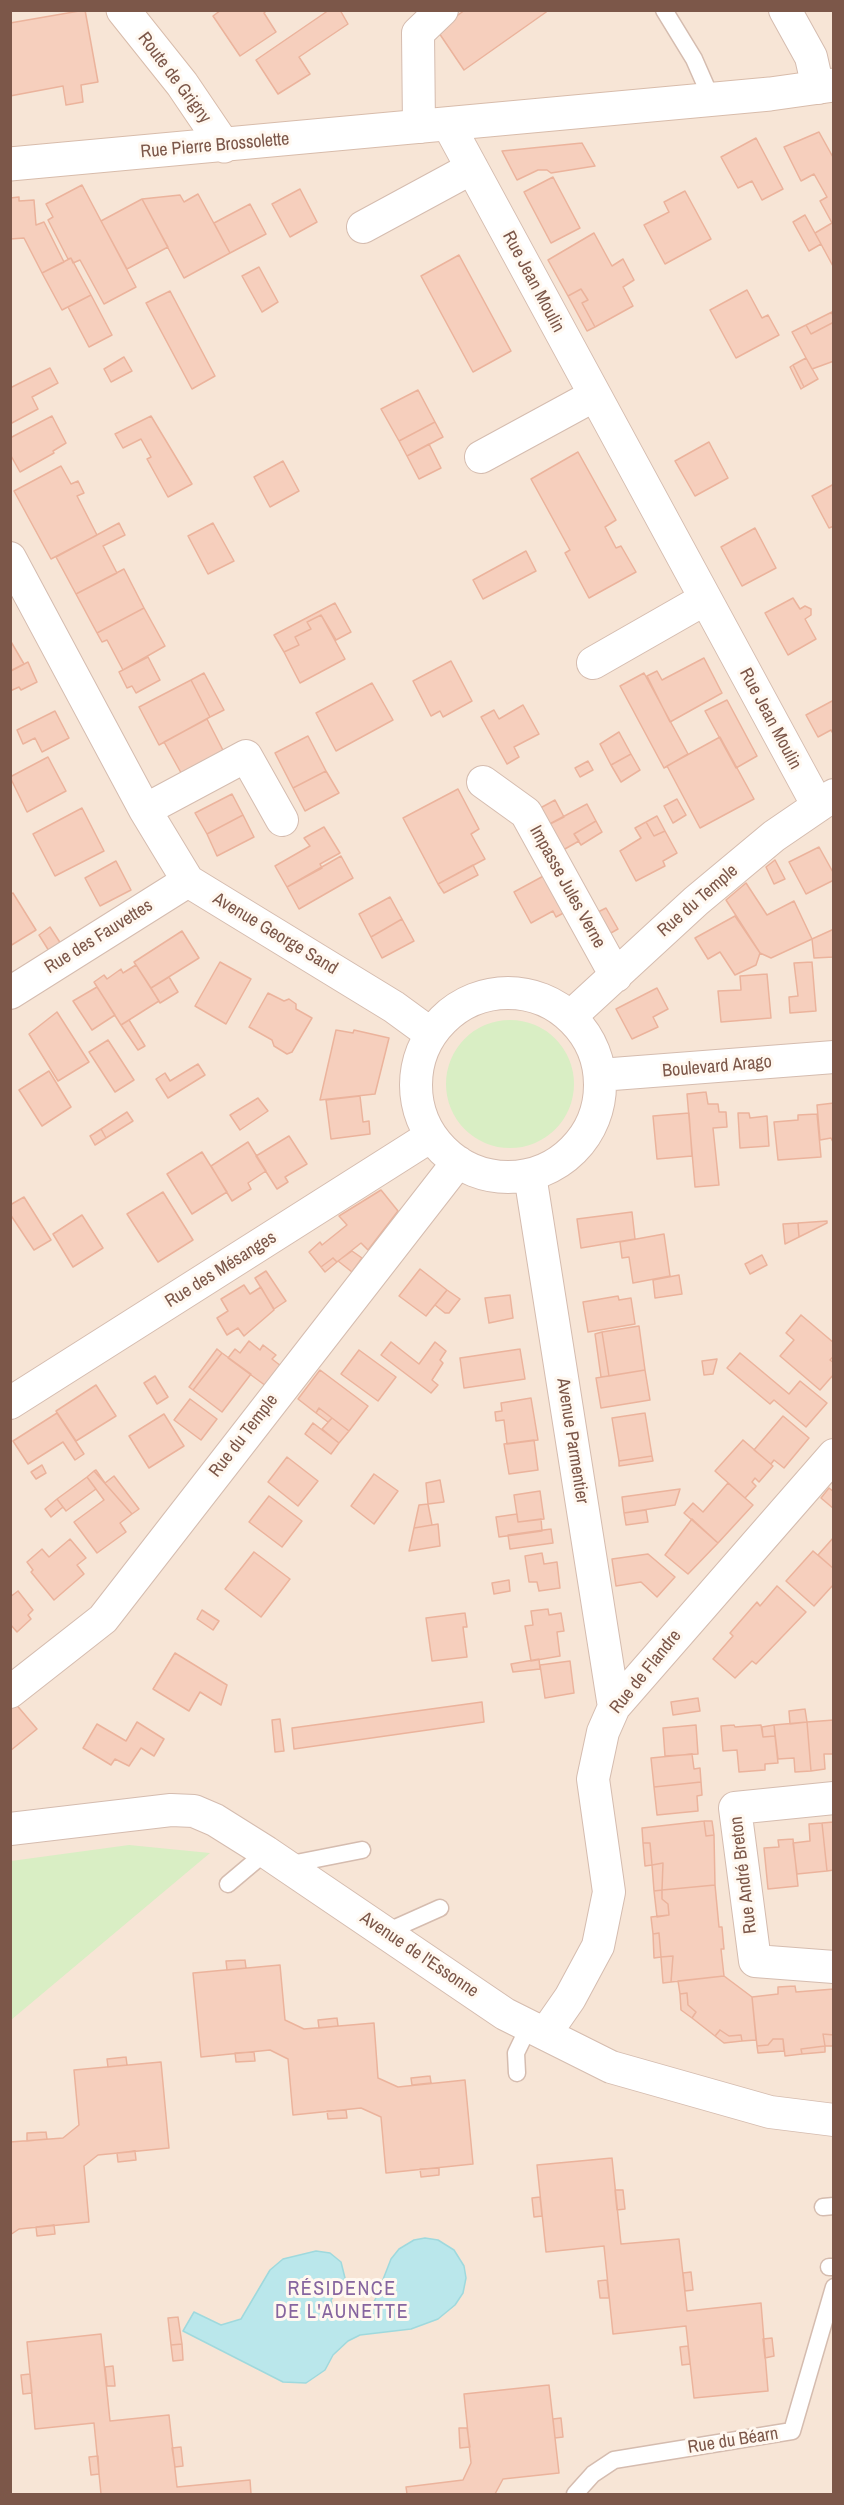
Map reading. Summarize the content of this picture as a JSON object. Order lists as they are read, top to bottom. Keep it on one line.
{"streets":{"main road":["Route de Grigny","Rue Pierre Brossolette"],"street":["Rue Jean Moulin","Impasse Jules Verne","Rue du Temple","Avenue George Sand","Rue des Fauvettes","Boulevard Arago","Rue des Mésanges","Avenue Parmentier","Rue de Flandre","Rue André Breton","Avenue de l'Essonne"],"lane":["Rue du Béarn"]},"crossings":[["Route de Grigny","Rue Pierre Brossolette"],["Rue Pierre Brossolette","Rue Jean Moulin"],["Rue Jean Moulin","Rue du Temple"],["Impasse Jules Verne","Rue du Temple"],["Rue du Temple","Avenue George Sand"],["Rue du Temple","Boulevard Arago"],["Rue du Temple","Rue des Mésanges"],["Rue du Temple","Avenue Parmentier"],["Avenue George Sand","Rue des Fauvettes"],["Avenue George Sand","Boulevard Arago"],["Avenue George Sand","Rue des Mésanges"],["Avenue George Sand","Avenue Parmentier"],["Boulevard Arago","Rue des Mésanges"],["Boulevard Arago","Avenue Parmentier"],["Rue des Mésanges","Avenue Parmentier"],["Avenue Parmentier","Rue de Flandre"],["Rue de Flandre","Avenue de l'Essonne"]],"districts":["RÉSIDENCE DE L'AUNETTE"]}
